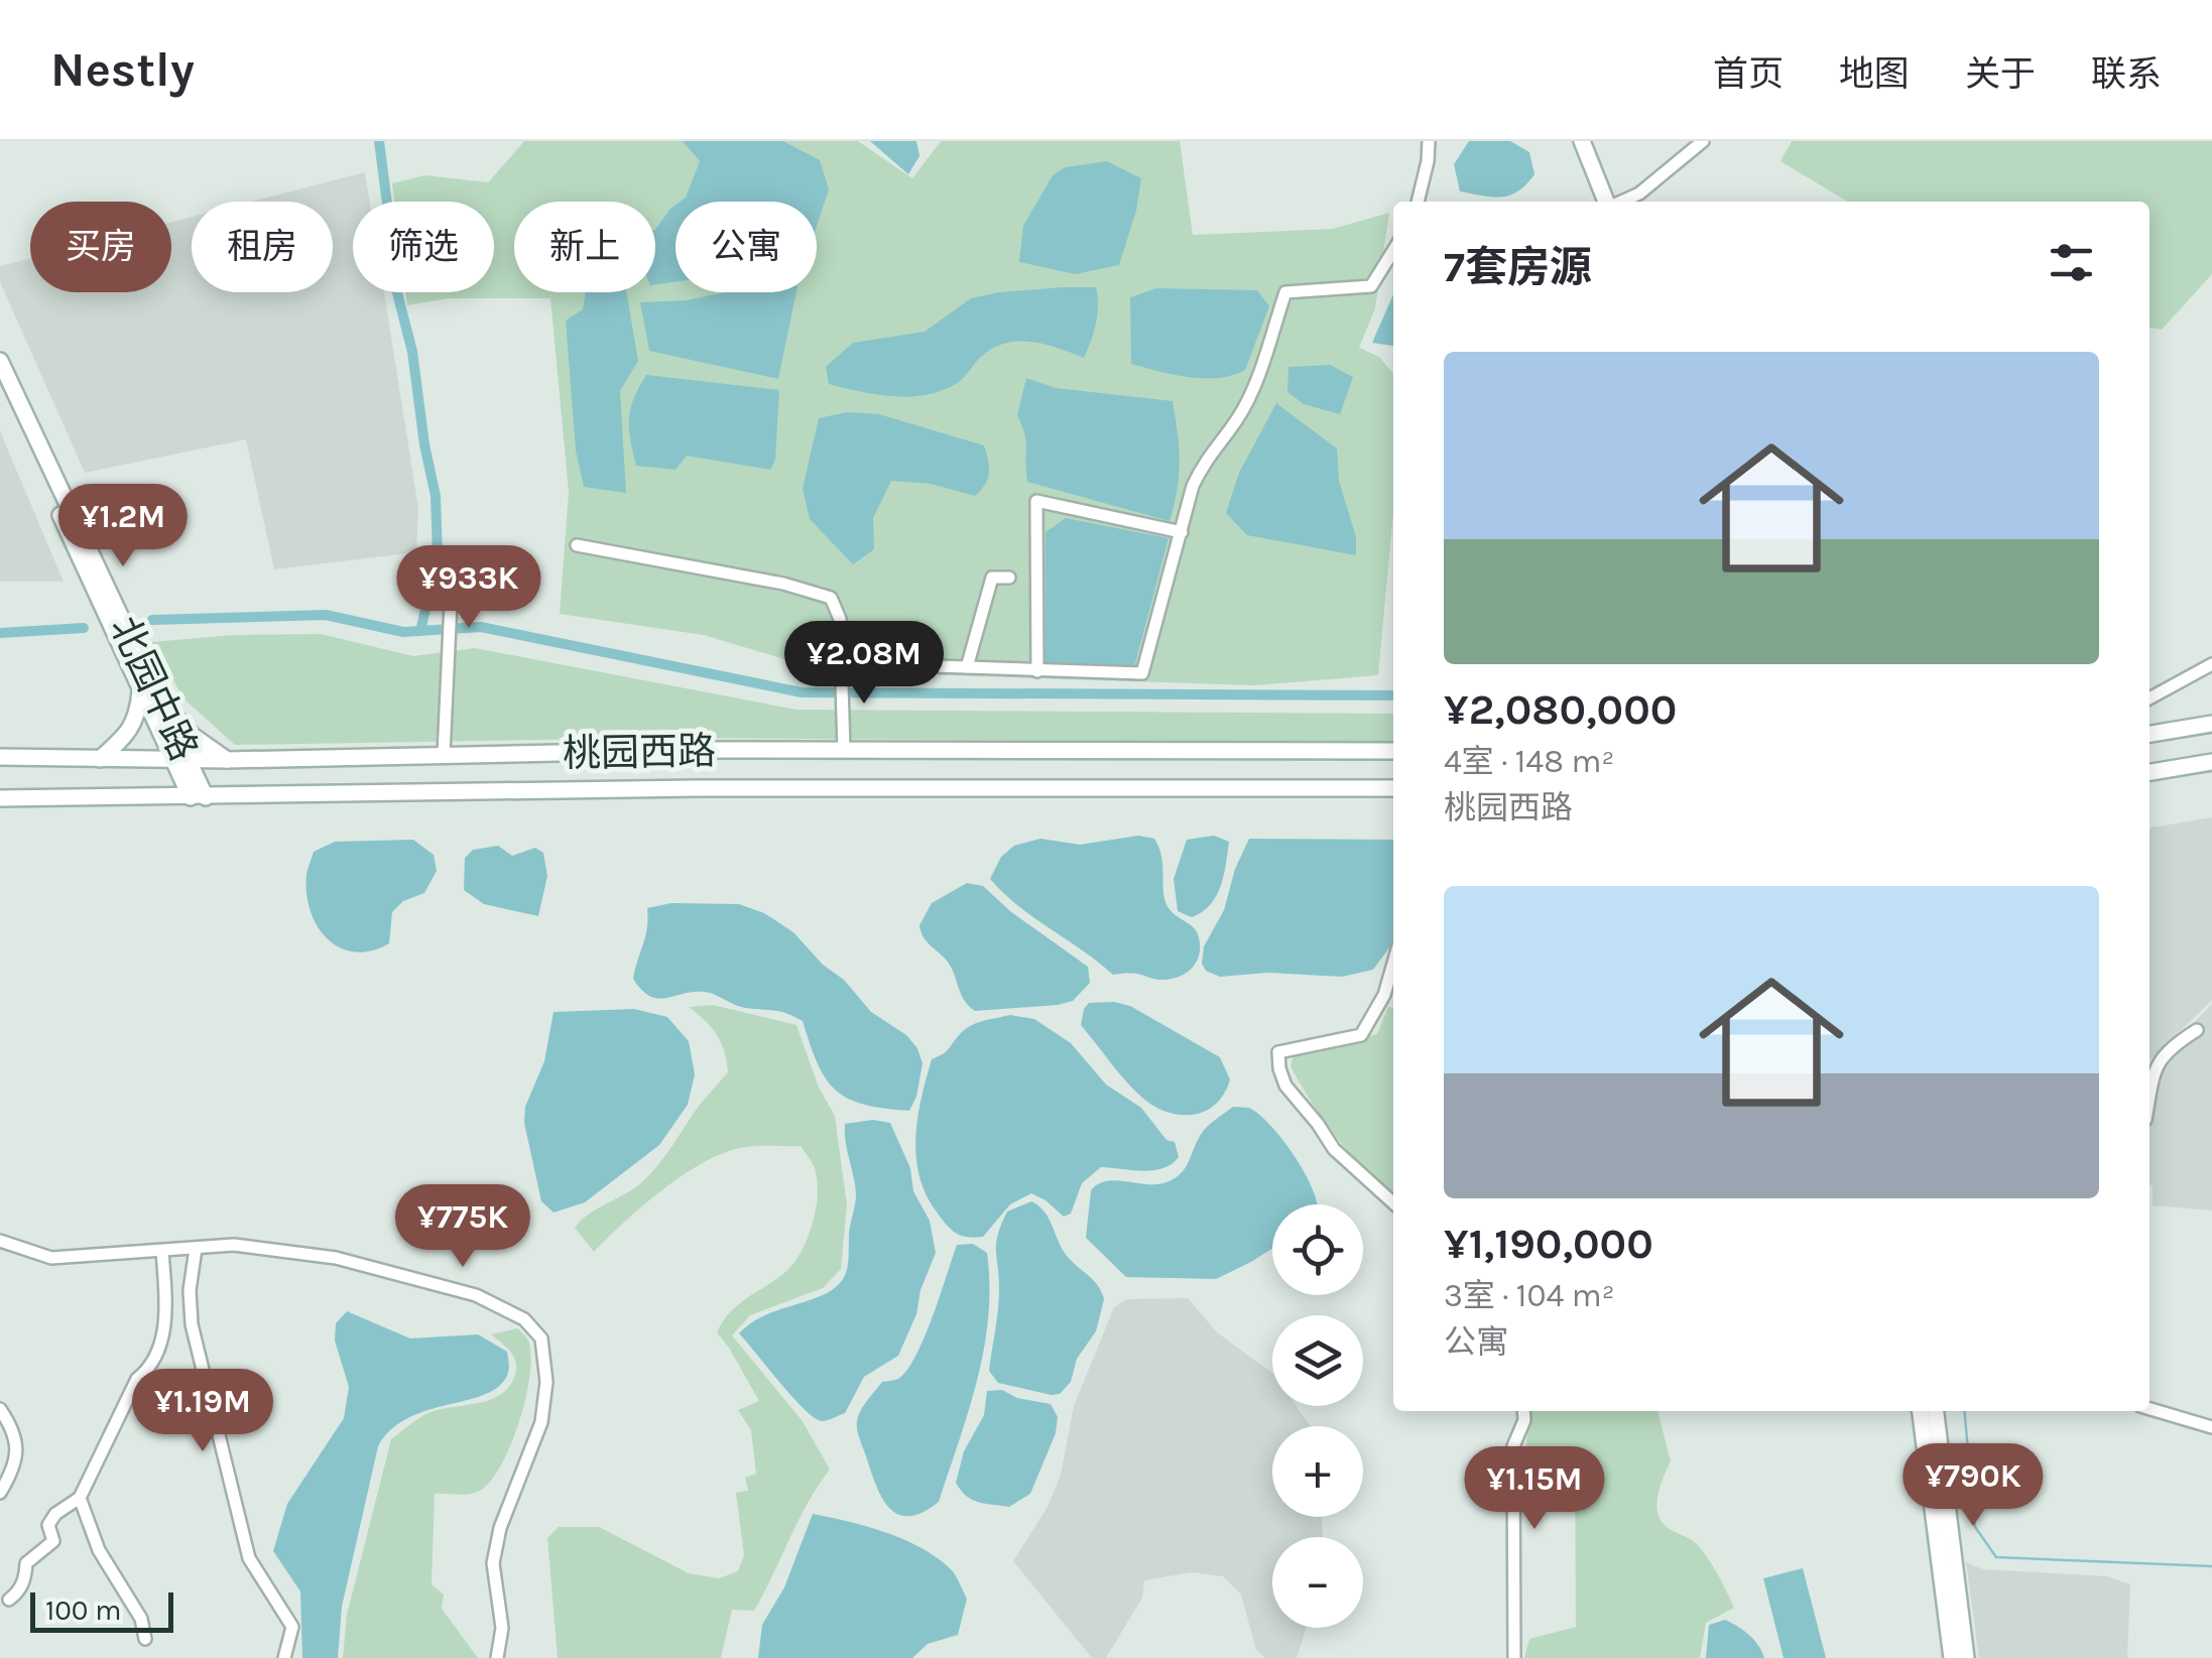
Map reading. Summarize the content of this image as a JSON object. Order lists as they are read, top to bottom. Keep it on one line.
{"streets":{"main road":["北园中路","桃园西路"]},"crossings":[["北园中路","桃园西路"]],"scale_bar":"100 m","page":{"header":"Nestly","nav":["首页","地图","关于","联系"],"chip":["买房","租房","筛选","新上","公寓"],"heading":"7套房源","list":[{"name":"¥2,080,000","note":"4室 · 148 m² · 桃园西路"},{"name":"¥1,190,000","note":"3室 · 104 m² · 公寓"}],"price":["¥1.2M","¥933K","¥2.08M","¥775K","¥1.19M","¥790K","¥1.15M"],"map_buttons":["+","−"],"scale":"100 m"}}
